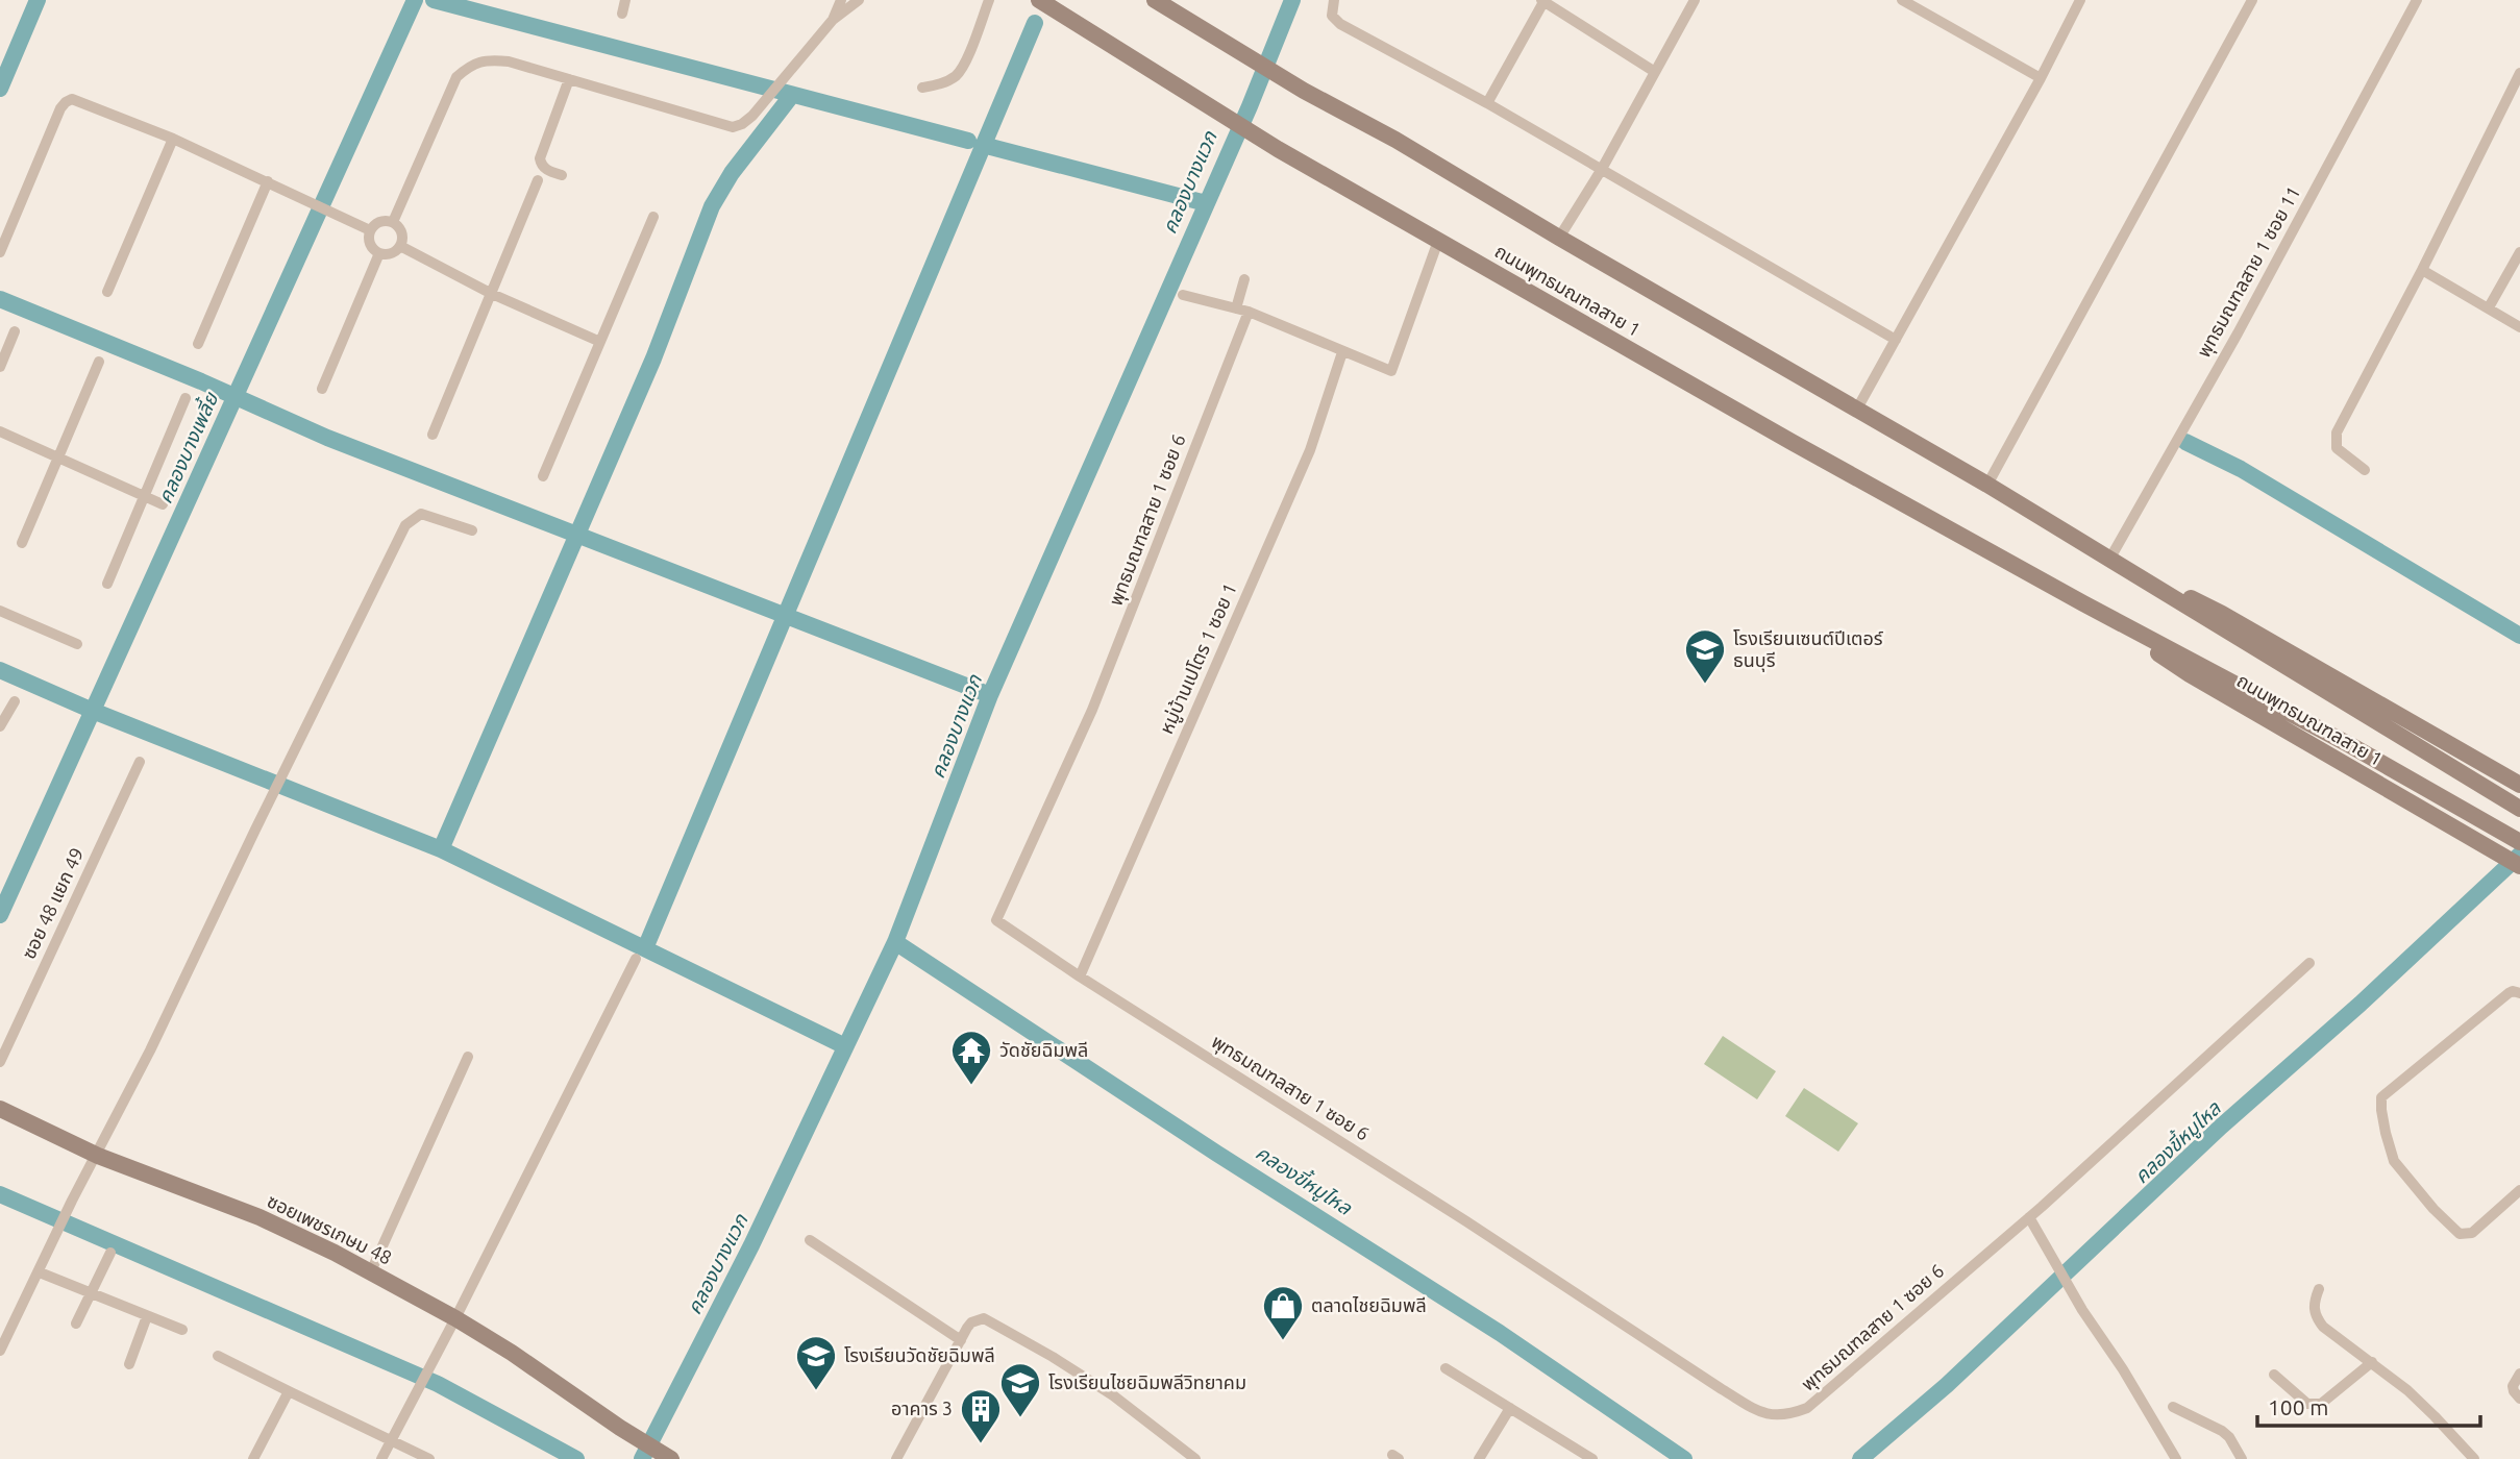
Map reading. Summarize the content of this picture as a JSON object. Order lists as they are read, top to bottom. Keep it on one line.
{"streets":{"main road":["ถนนพุทธมณฑลสาย 1","ซอยเพชรเกษม 48"],"street":["พุทธมณฑลสาย 1 ซอย 11","พุทธมณฑลสาย 1 ซอย 6","หมู่บ้านเปโตร 1 ซอย 1","ซอย 48 แยก 49"]},"crossings":[["พุทธมณฑลสาย 1 ซอย 11","ถนนพุทธมณฑลสาย 1"],["พุทธมณฑลสาย 1 ซอย 6","หมู่บ้านเปโตร 1 ซอย 1"]],"water":["คลองบางแวก","คลองบางเพลี้ย","คลองขี้หมูไหล"],"places":{"school or university":["โรงเรียนเซนต์ปีเตอร์ ธนบุรี","โรงเรียนวัดชัยฉิมพลี","โรงเรียนไชยฉิมพลีวิทยาคม"],"temple":["วัดชัยฉิมพลี"],"shop":["ตลาดไชยฉิมพลี"],"building":["อาคาร 3"]},"scale_bar":"100 m"}
